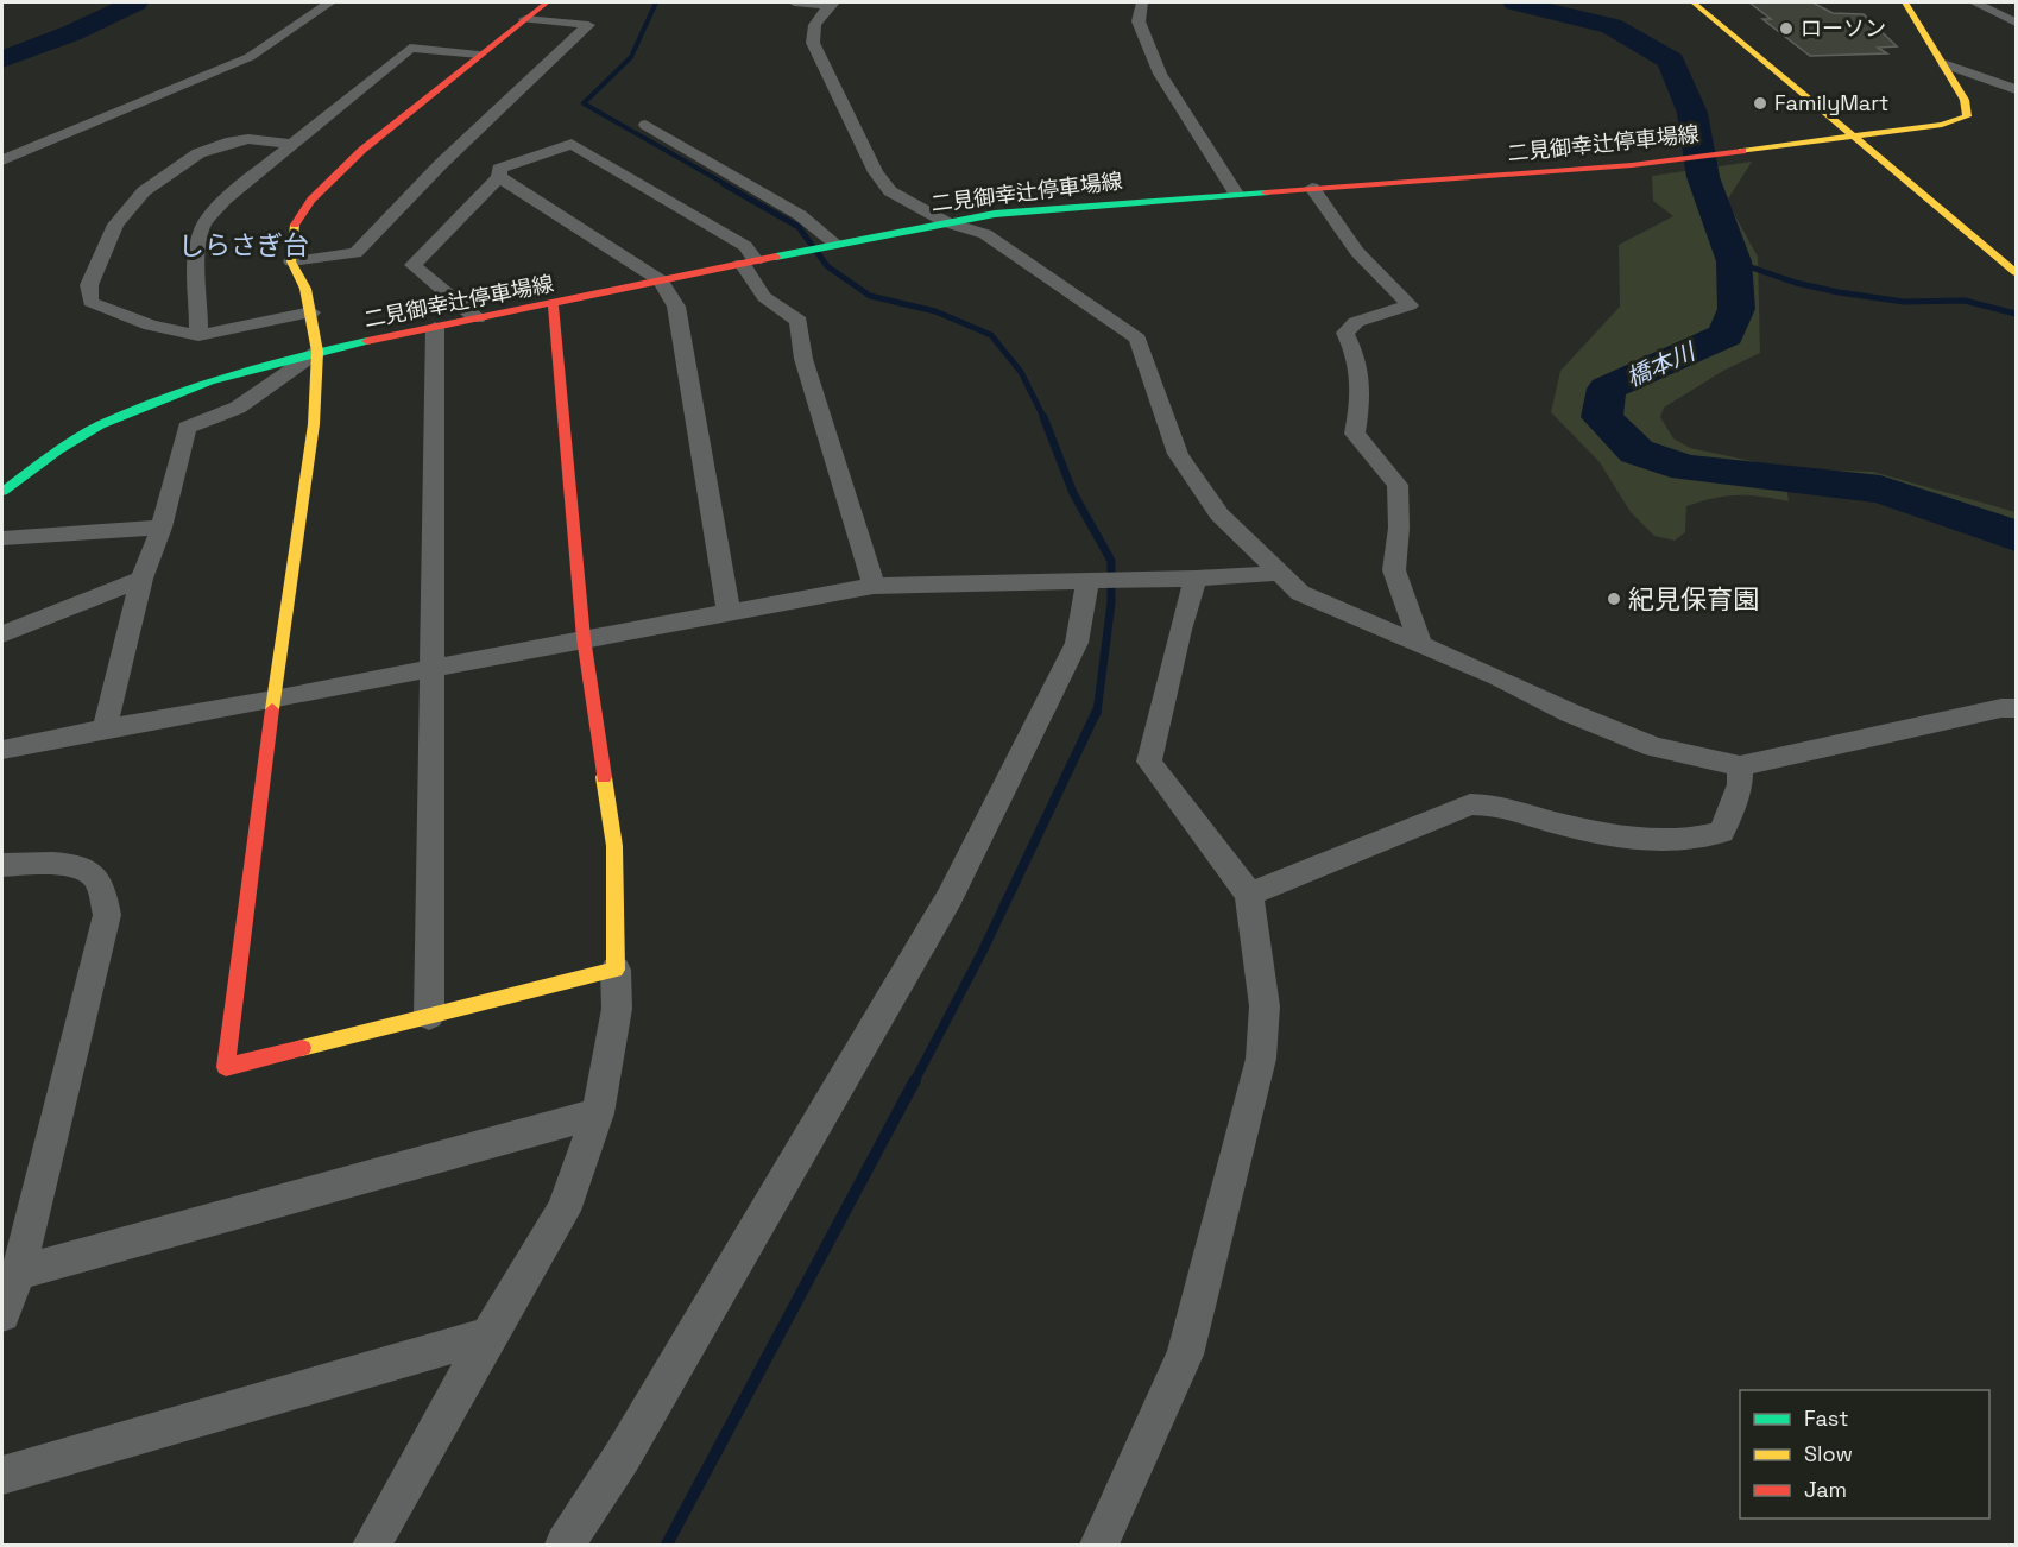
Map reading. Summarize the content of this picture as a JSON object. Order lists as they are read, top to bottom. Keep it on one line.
{"streets":{"street":["二見御幸辻停車場線"]},"districts":["しらさぎ台"],"water":["橋本川"],"places":["ローソン","FamilyMart","紀見保育園"],"legend":["Fast","Slow","Jam"]}
